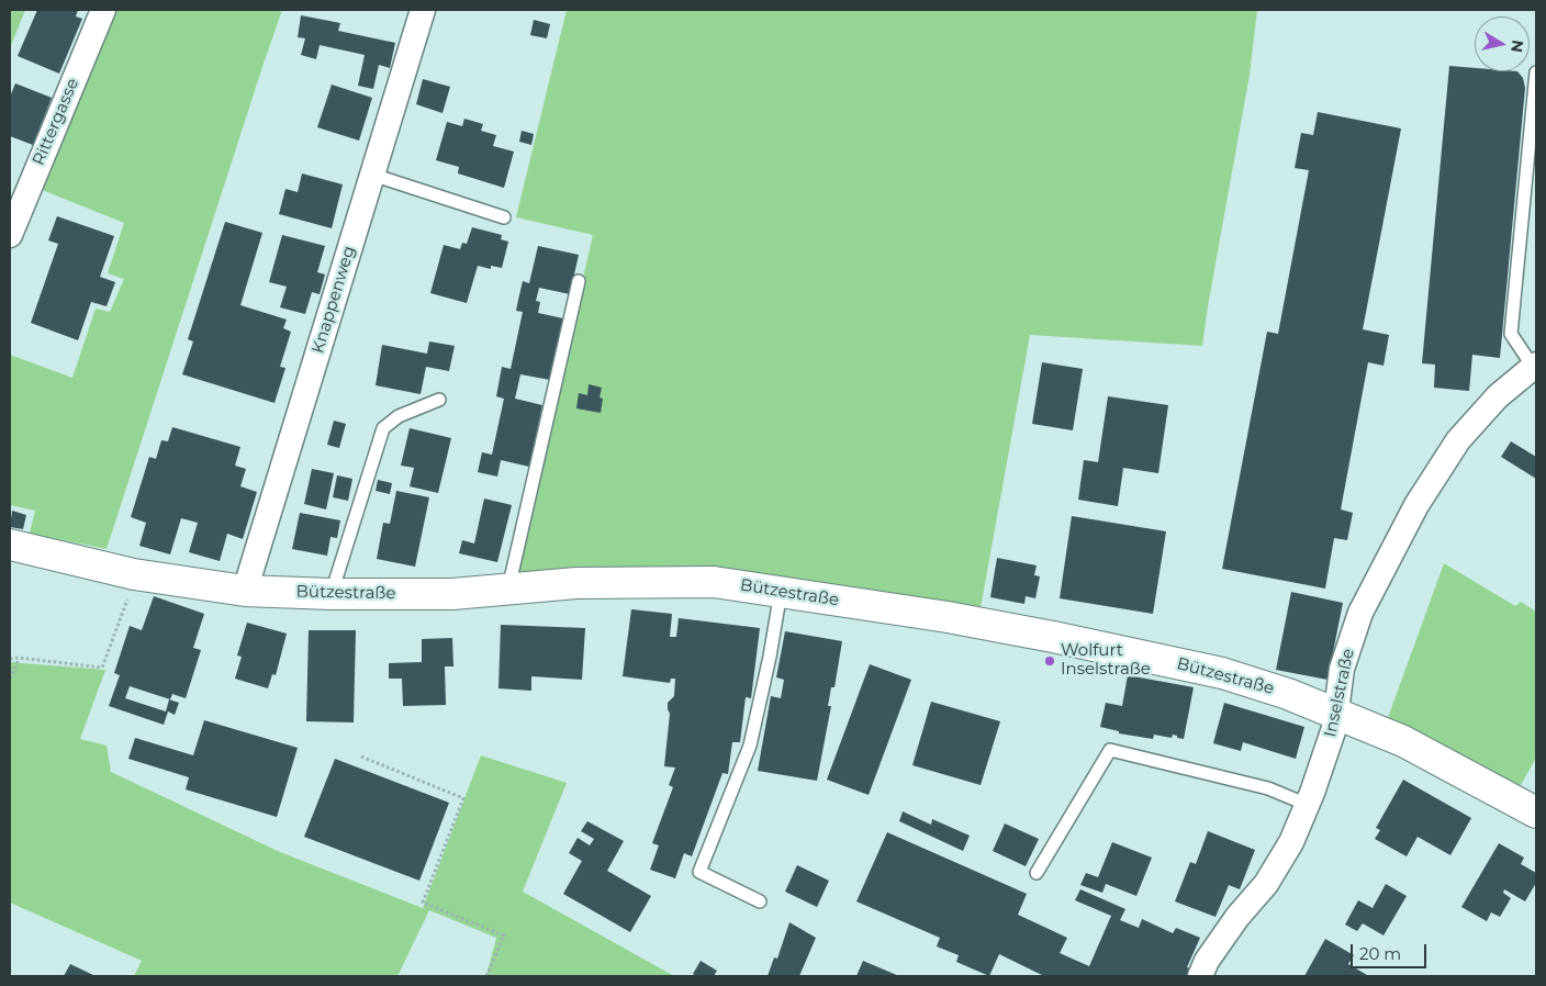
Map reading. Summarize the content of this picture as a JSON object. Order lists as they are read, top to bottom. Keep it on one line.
{"streets":{"main road":["Bützestraße"],"street":["Rittergasse","Knappenweg","Inselstraße"]},"crossings":[["Knappenweg","Bützestraße"],["Bützestraße","Inselstraße"]],"places":["Wolfurt Inselstraße"],"scale_bar":"20 m","north":"right"}
